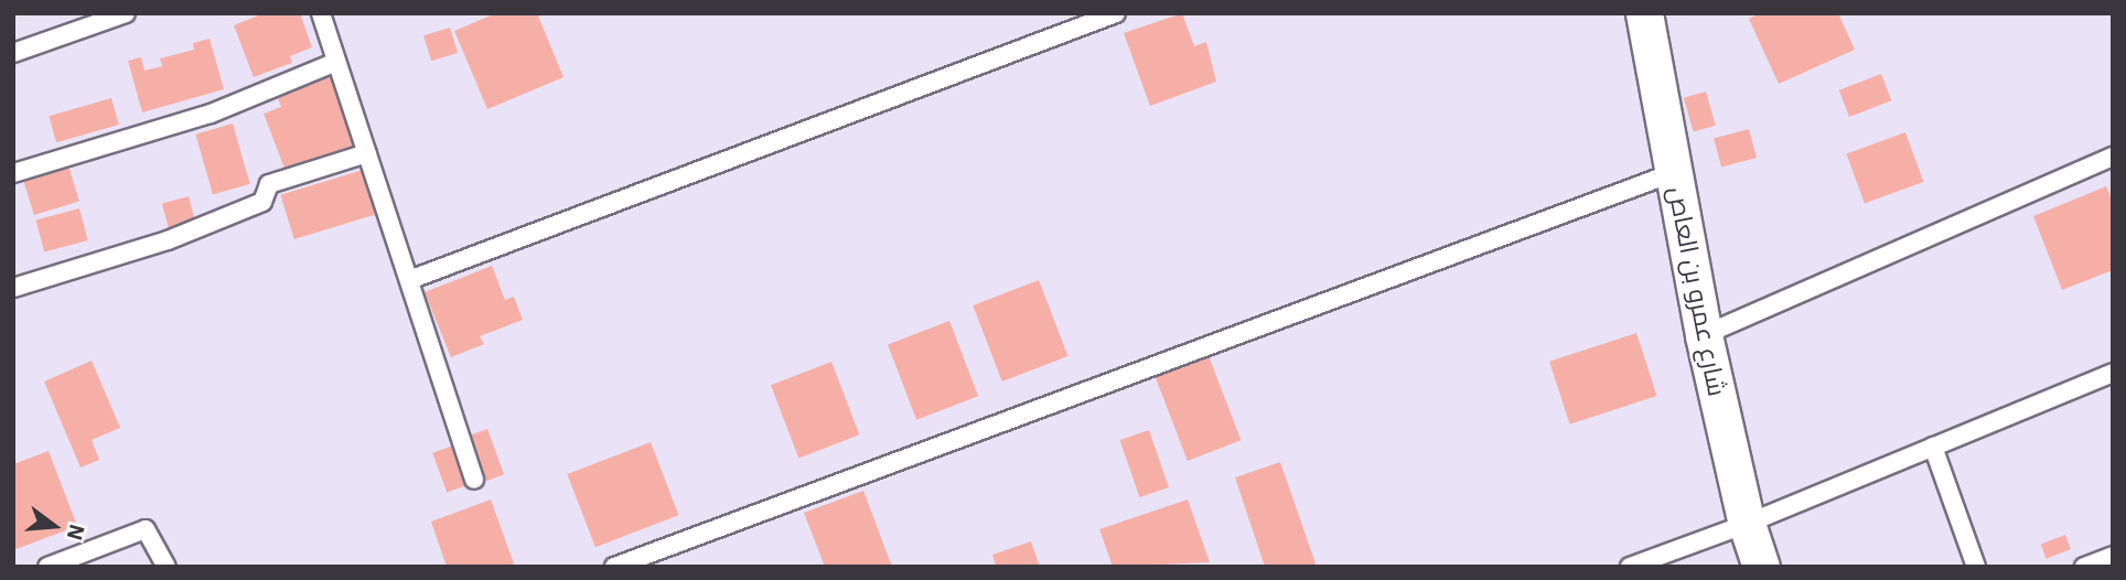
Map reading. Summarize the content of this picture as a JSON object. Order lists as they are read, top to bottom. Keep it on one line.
{"streets":{"street":["شارع عمرو بن العاص"]},"north":"right"}
